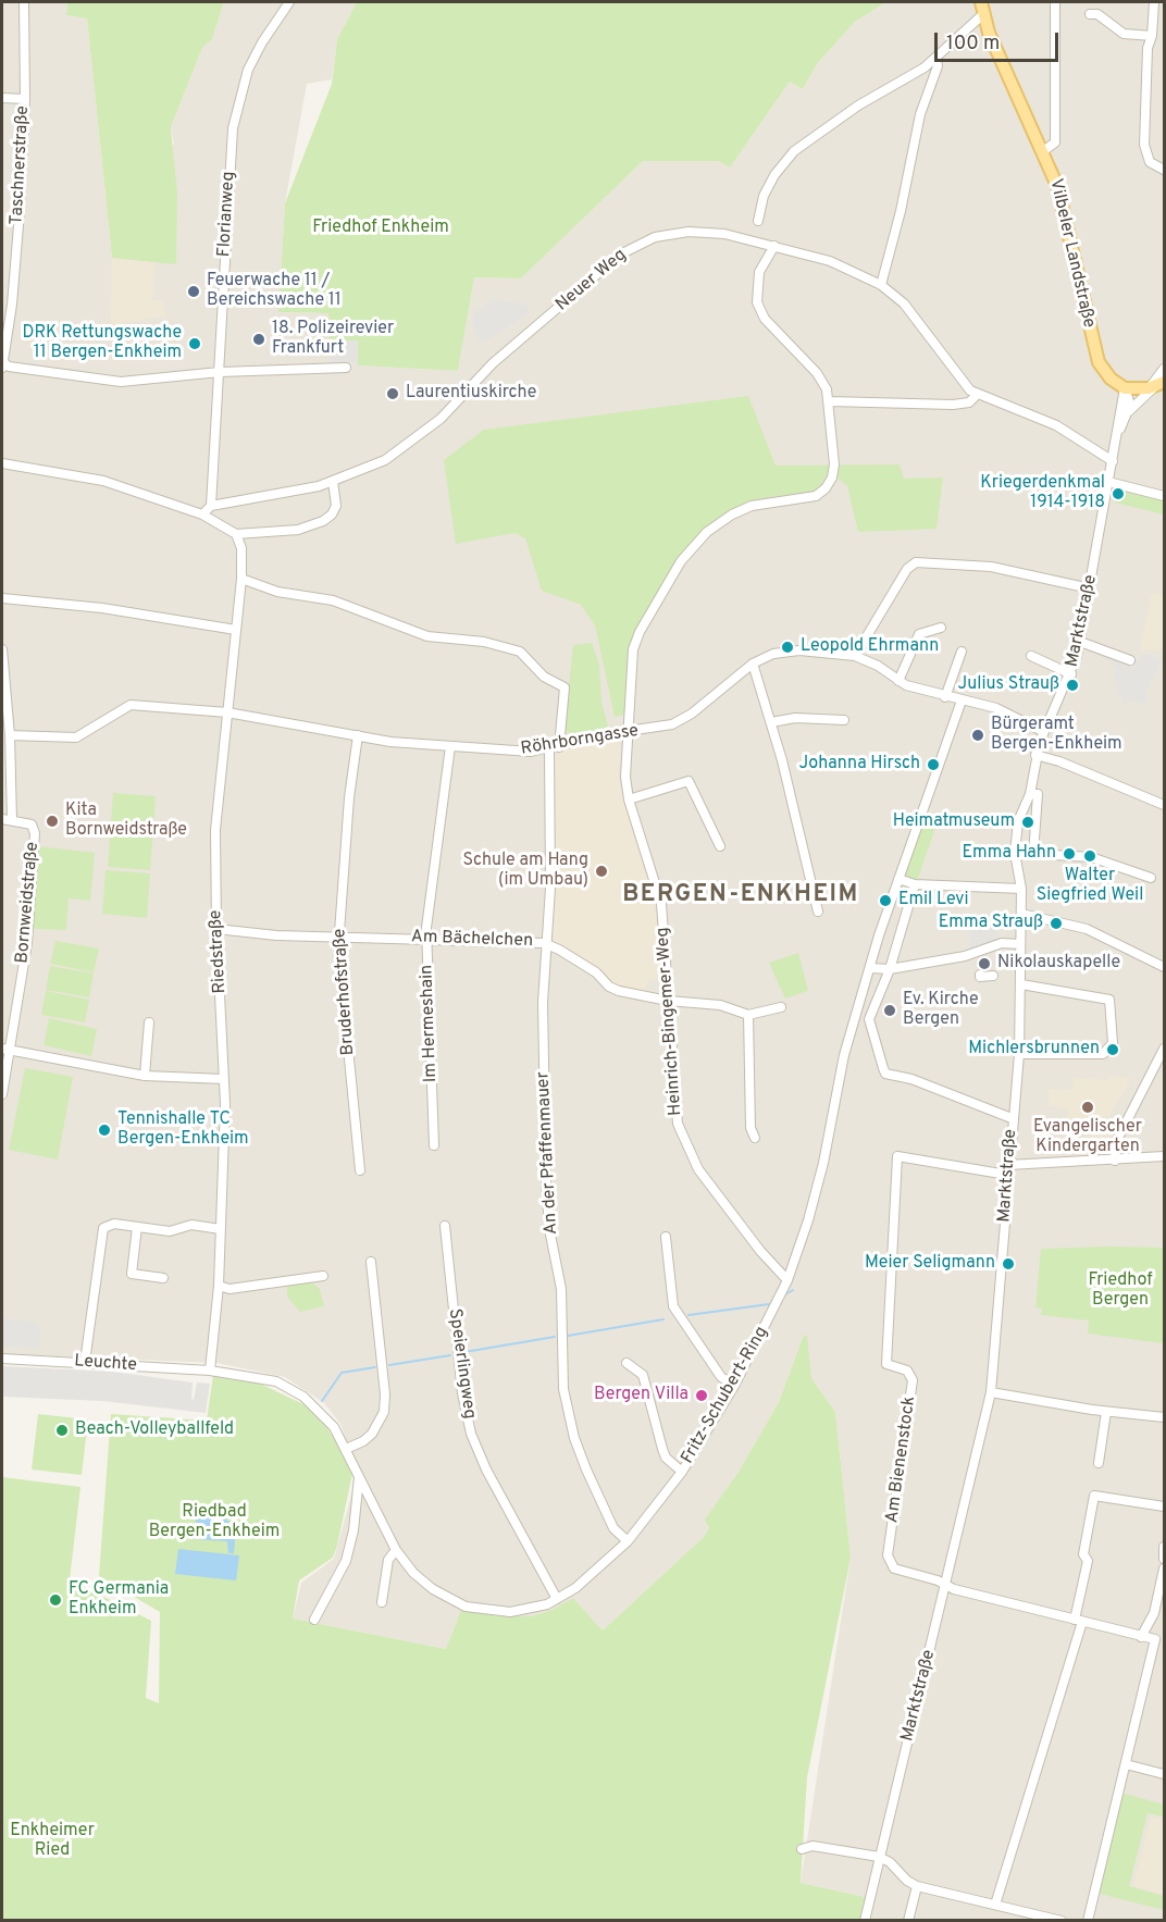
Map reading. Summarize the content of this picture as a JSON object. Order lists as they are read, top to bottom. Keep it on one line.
{"streets":{"main road":["Vilbeler Landstraße"],"street":["Taschnerstraße","Florianweg","Neuer Weg","Marktstraße","Röhrborngasse","Bornweidstraße","Am Bächelchen","Riedstraße","Bruderhofstraße","Heinrich-Bingemer-Weg","Im Hermeshain","An der Pfaffenmauer","Leuchte","Speierlingweg","Fritz-Schubert-Ring","Am Bienenstock"]},"crossings":[["Florianweg","Neuer Weg"],["Vilbeler Landstraße","Marktstraße"],["Neuer Weg","Marktstraße"],["Neuer Weg","Heinrich-Bingemer-Weg"],["Marktstraße","Röhrborngasse"],["Marktstraße","Am Bienenstock"],["Röhrborngasse","Bornweidstraße"],["Röhrborngasse","Riedstraße"],["Röhrborngasse","Bruderhofstraße"],["Röhrborngasse","Heinrich-Bingemer-Weg"],["Röhrborngasse","Im Hermeshain"],["Röhrborngasse","An der Pfaffenmauer"],["Röhrborngasse","Fritz-Schubert-Ring"],["Am Bächelchen","Riedstraße"],["Am Bächelchen","Bruderhofstraße"],["Am Bächelchen","Heinrich-Bingemer-Weg"],["Am Bächelchen","Im Hermeshain"],["Am Bächelchen","An der Pfaffenmauer"],["Riedstraße","Leuchte"],["Riedstraße","Fritz-Schubert-Ring"],["Heinrich-Bingemer-Weg","Fritz-Schubert-Ring"],["An der Pfaffenmauer","Fritz-Schubert-Ring"],["Leuchte","Fritz-Schubert-Ring"],["Speierlingweg","Fritz-Schubert-Ring"]],"districts":["BERGEN-ENKHEIM"],"parks":["Friedhof Enkheim","Friedhof Bergen","Riedbad Bergen-Enkheim","Enkheimer Ried"],"places":["Feuerwache 11 / Bereichswache 11","18. Polizeirevier Frankfurt","DRK Rettungswache 11 Bergen-Enkheim","Laurentiuskirche","Kriegerdenkmal 1914-1918","Leopold Ehrmann","Julius Strauß","Bürgeramt Bergen-Enkheim","Johanna Hirsch","Kita Bornweidstraße","Heimatmuseum","Emma Hahn","Walter Siegfried Weil","Schule am Hang (im Umbau)","Emil Levi","Emma Strauß","Nikolauskapelle","Ev. Kirche Bergen","Michlersbrunnen","Evangelischer Kindergarten","Tennishalle TC Bergen-Enkheim","Meier Seligmann","Bergen Villa","Beach-Volleyballfeld","FC Germania Enkheim"],"scale_bar":"100 m"}
